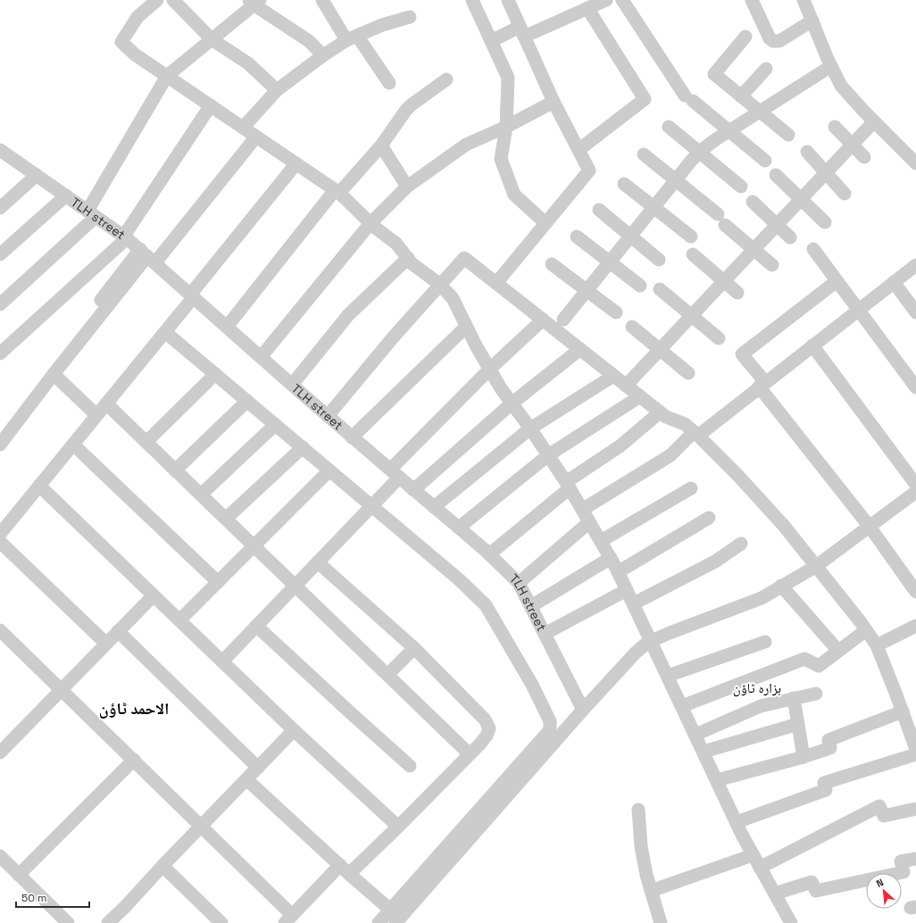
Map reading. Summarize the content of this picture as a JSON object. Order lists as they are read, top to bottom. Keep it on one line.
{"streets":{"street":["TLH street"]},"districts":["ہزارہ ٹاؤن","الاحمد ٹاؤن"],"scale_bar":"50 m","north":"top left"}
